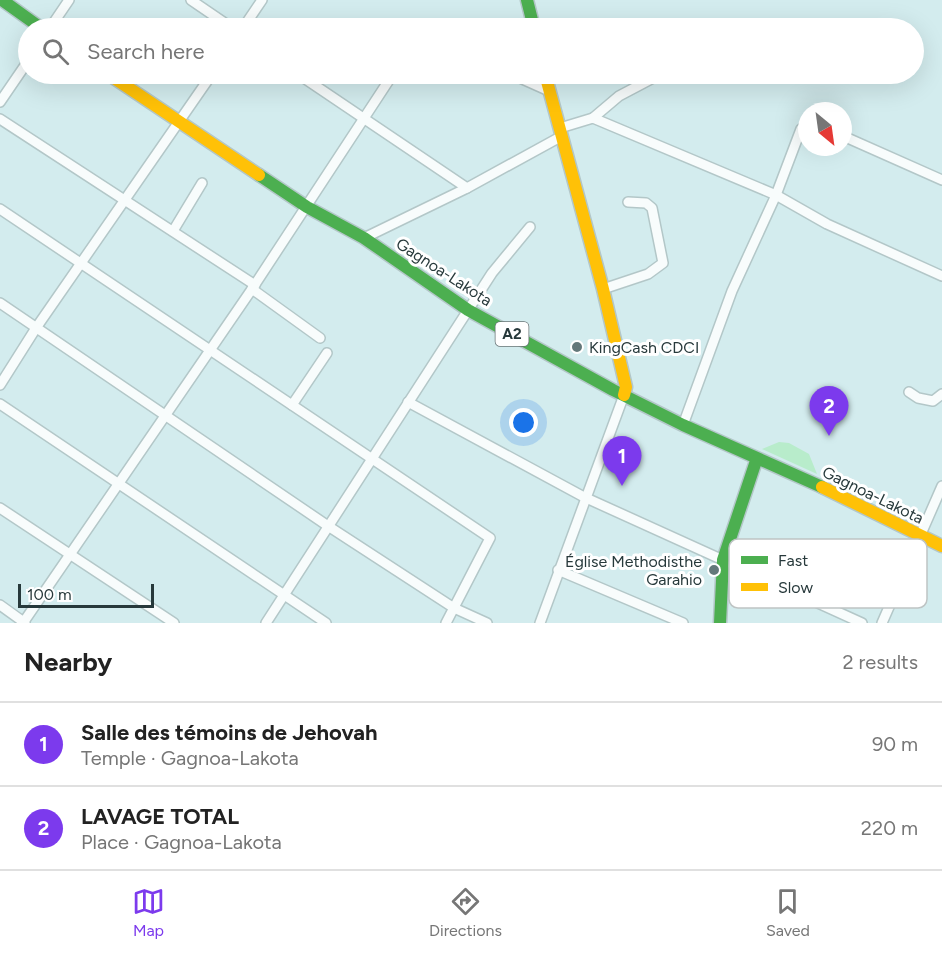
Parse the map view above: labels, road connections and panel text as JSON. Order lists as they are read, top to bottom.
{
  "streets": {
    "main road": ["Gagnoa-Lakota", "A2"]
  },
  "places": ["KingCash CDCI", "Église Methodisthe Garahio"],
  "legend": ["Fast", "Slow"],
  "scale_bar": "100 m",
  "north": "bottom right",
  "page": {
    "search": "Search here",
    "pins": ["2", "1"],
    "scale": "100 m",
    "heading": ["Nearby", "2 results"],
    "list": [
      {
        "mark": "1",
        "name": "Salle des témoins de Jehovah",
        "note": "Temple · Gagnoa-Lakota",
        "value": "90 m"
      },
      {
        "mark": "2",
        "name": "LAVAGE TOTAL",
        "note": "Place · Gagnoa-Lakota",
        "value": "220 m"
      }
    ],
    "nav": ["Map", "Directions", "Saved"]
  }
}
